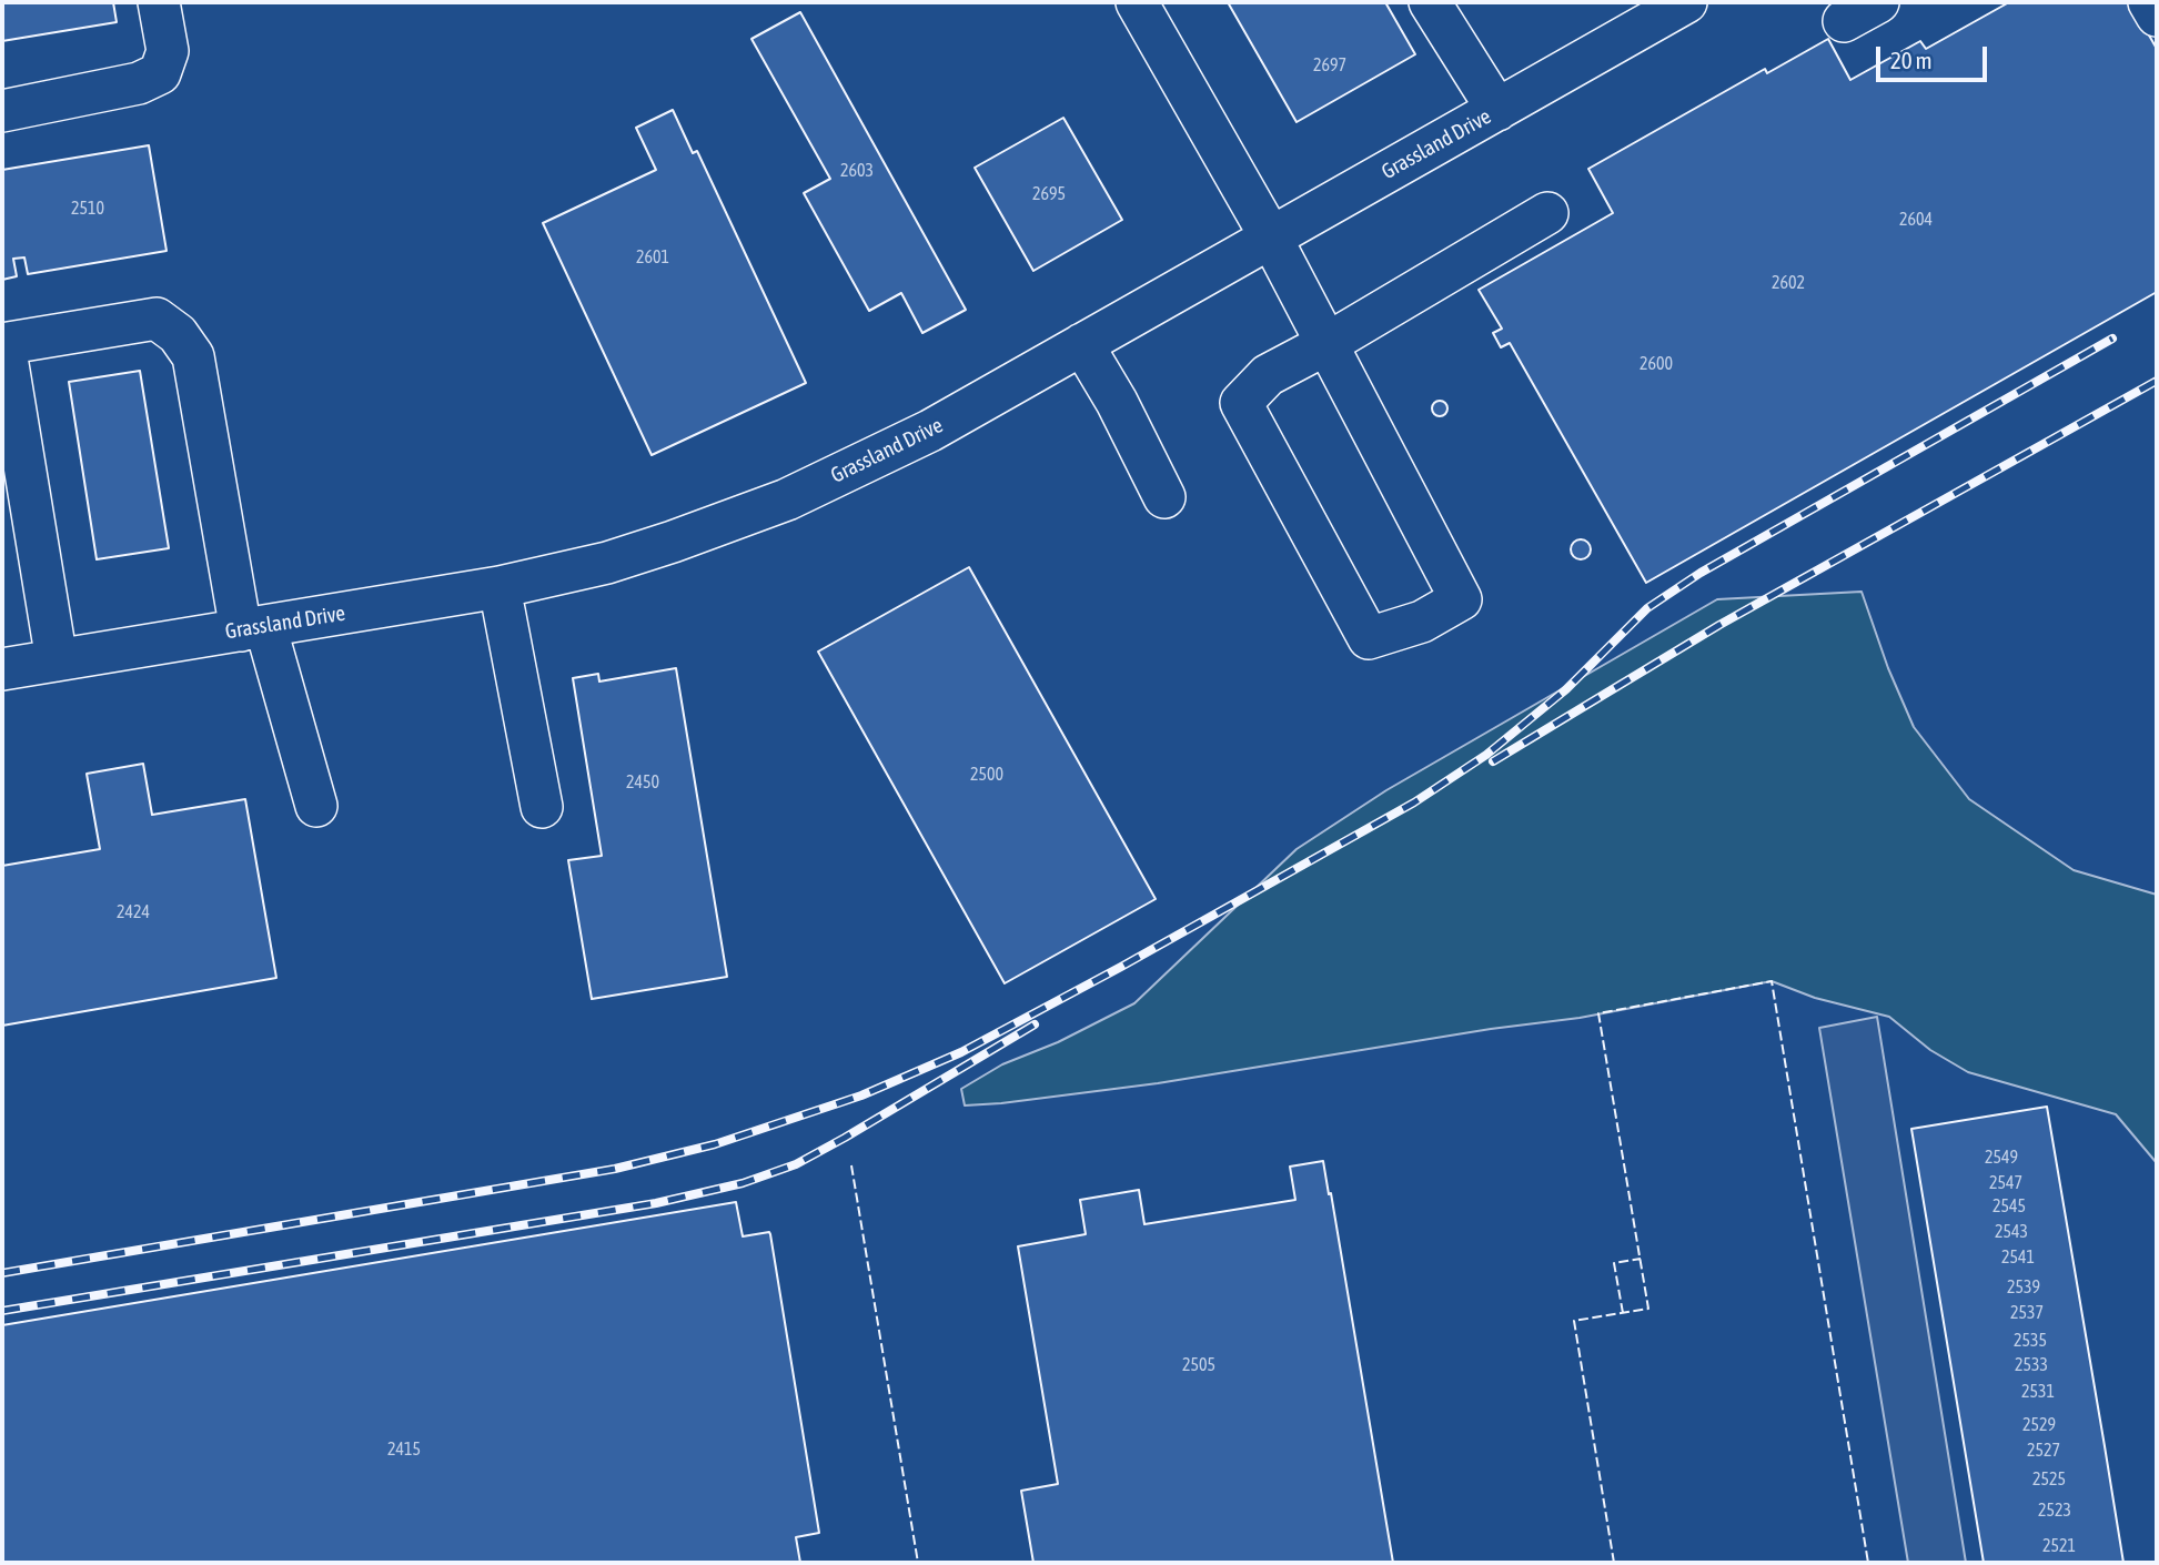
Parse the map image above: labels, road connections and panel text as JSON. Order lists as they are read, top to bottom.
{
  "streets": {
    "street": ["Grassland Drive"]
  },
  "house_numbers": [
    "2697",
    "2603",
    "2695",
    "2510",
    "2604",
    "2601",
    "2602",
    "2600",
    "2500",
    "2450",
    "2424",
    "2549",
    "2547",
    "2545",
    "2543",
    "2541",
    "2539",
    "2537",
    "2535",
    "2505",
    "2533",
    "2531",
    "2529",
    "2415",
    "2527",
    "2525",
    "2523",
    "2521"
  ],
  "scale_bar": "20 m"
}
